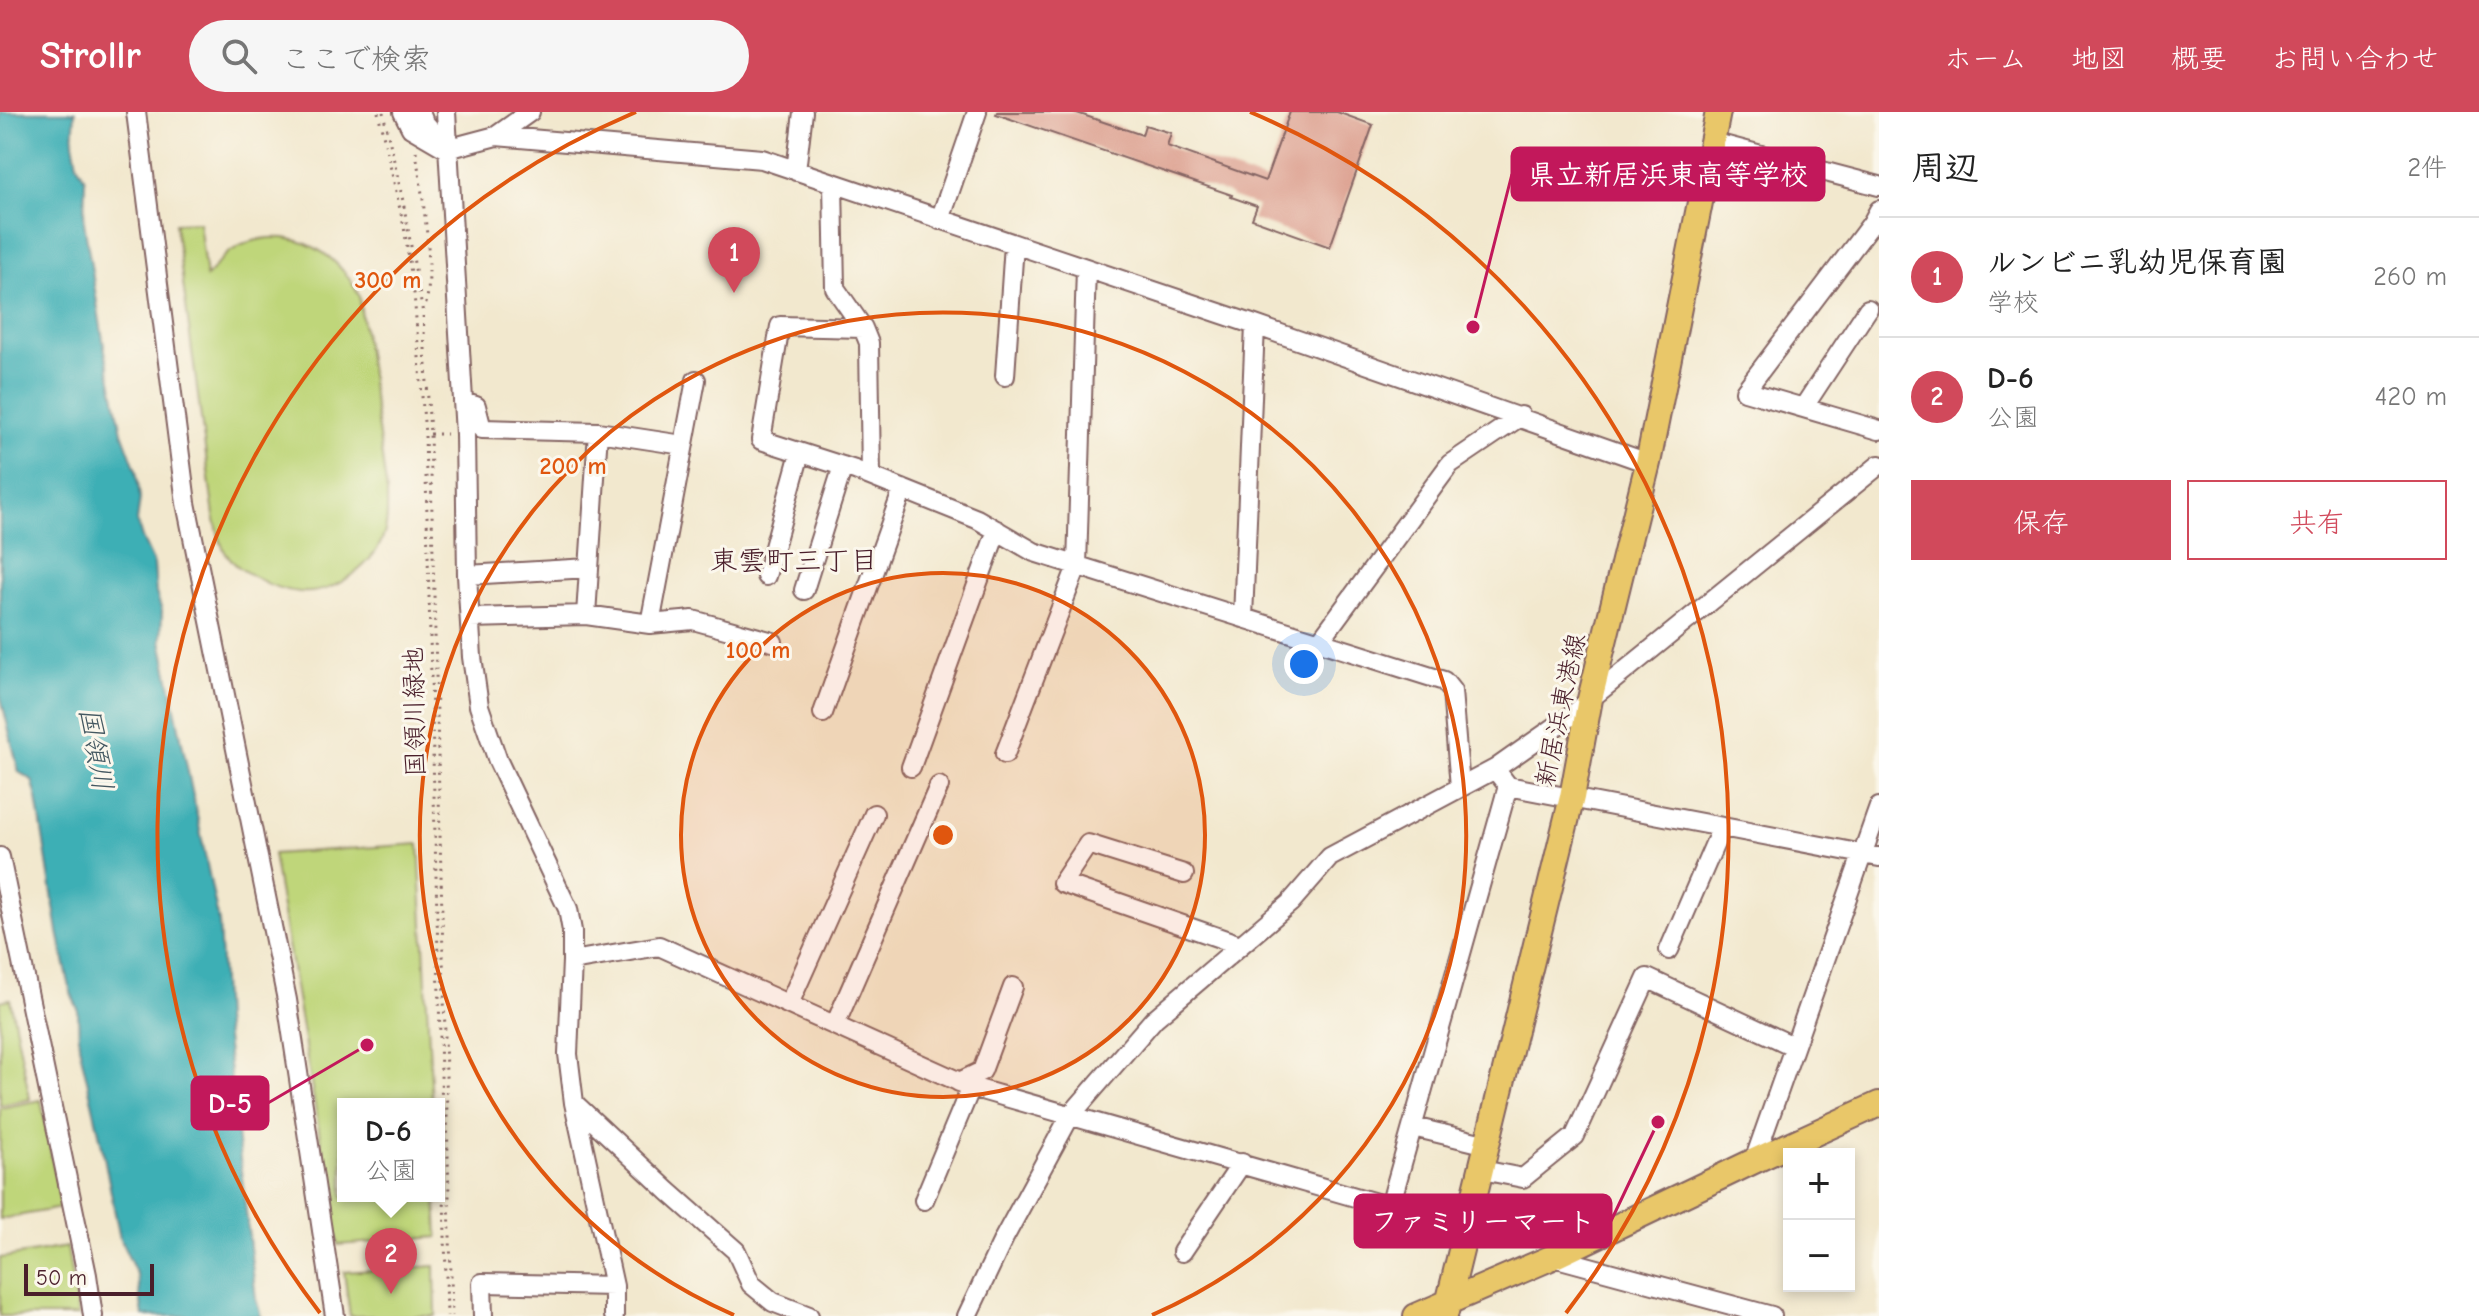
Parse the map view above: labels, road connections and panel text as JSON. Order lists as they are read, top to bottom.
{
  "streets": {
    "main road": ["新居浜東港線"],
    "path": ["国領川緑地"]
  },
  "districts": ["東雲町三丁目"],
  "water": ["国領川"],
  "places": ["県立新居浜東高等学校", "D-5", "ファミリーマート"],
  "scale_bar": "50 m",
  "page": {
    "header": "Strollr",
    "search": "ここで検索",
    "nav": [
      "ホーム",
      "地図",
      "概要",
      "お問い合わせ"
    ],
    "heading": ["周辺", "2件"],
    "list": [
      {
        "mark": "1",
        "name": "ルンビニ乳幼児保育園",
        "note": "学校",
        "value": "260 m"
      },
      {
        "mark": "2",
        "name": "D-6",
        "note": "公園",
        "value": "420 m"
      }
    ],
    "pins": ["1", "2"],
    "buttons": ["保存", "共有"],
    "popup": ["D-6", "公園"],
    "map_buttons": ["+", "−"],
    "scale": "50 m"
  },
  "rings": ["300 m", "200 m", "100 m"]
}
